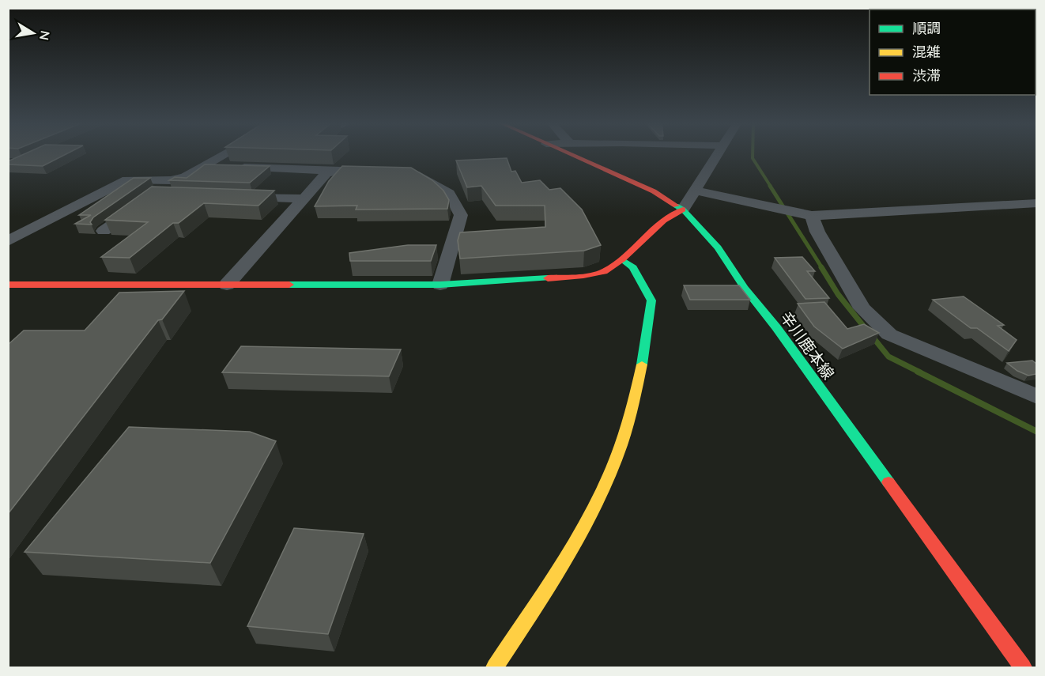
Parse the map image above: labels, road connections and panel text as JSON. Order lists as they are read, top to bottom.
{
  "streets": {
    "street": ["辛川鹿本線"]
  },
  "legend": ["順調", "混雑", "渋滞"],
  "north": "right"
}
